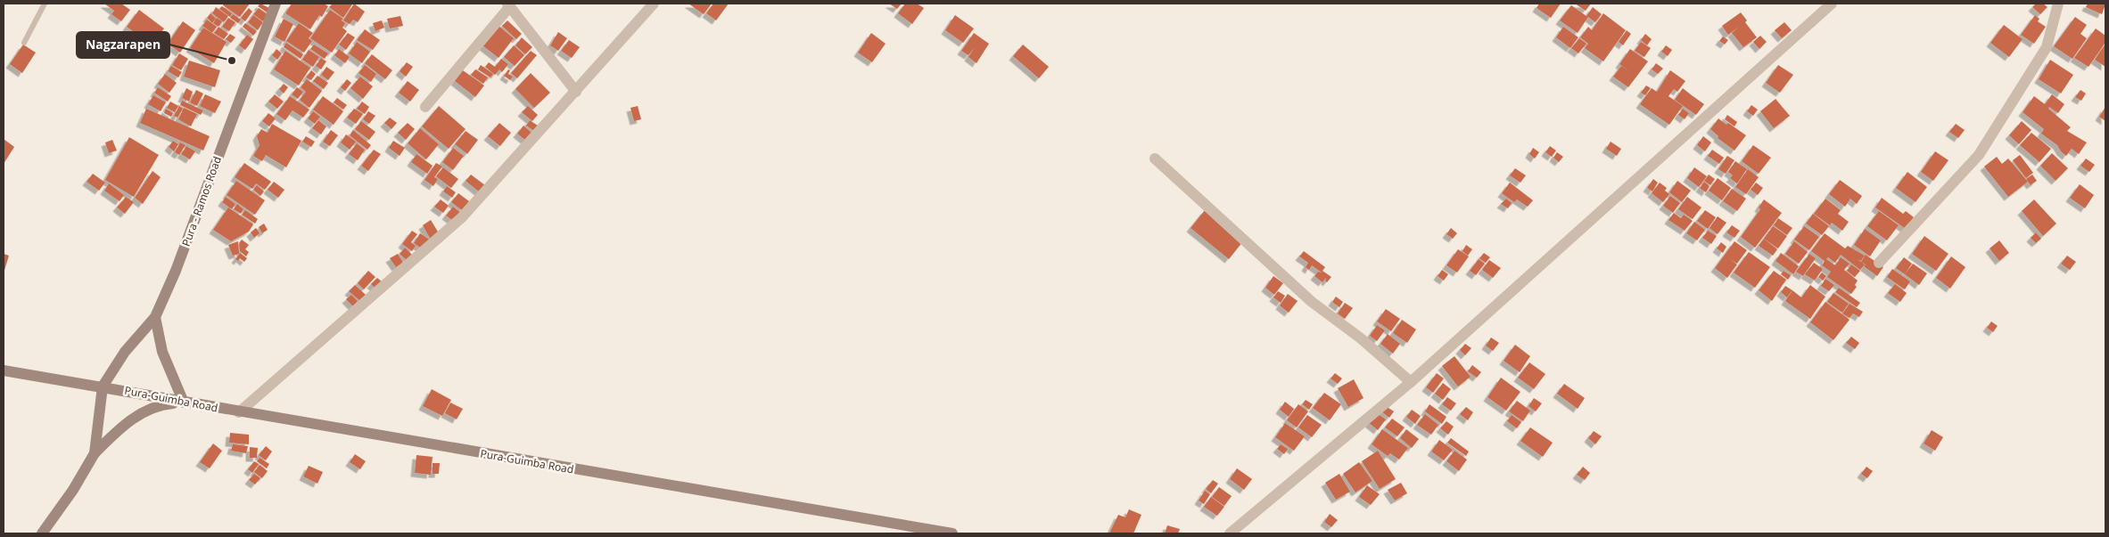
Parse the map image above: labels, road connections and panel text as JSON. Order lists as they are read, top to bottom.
{
  "streets": {
    "main road": ["Pura - Ramos Road", "Pura-Guimba Road"]
  },
  "crossings": [
    ["Pura - Ramos Road", "Pura-Guimba Road"]
  ],
  "places": ["Nagzarapen"]
}
